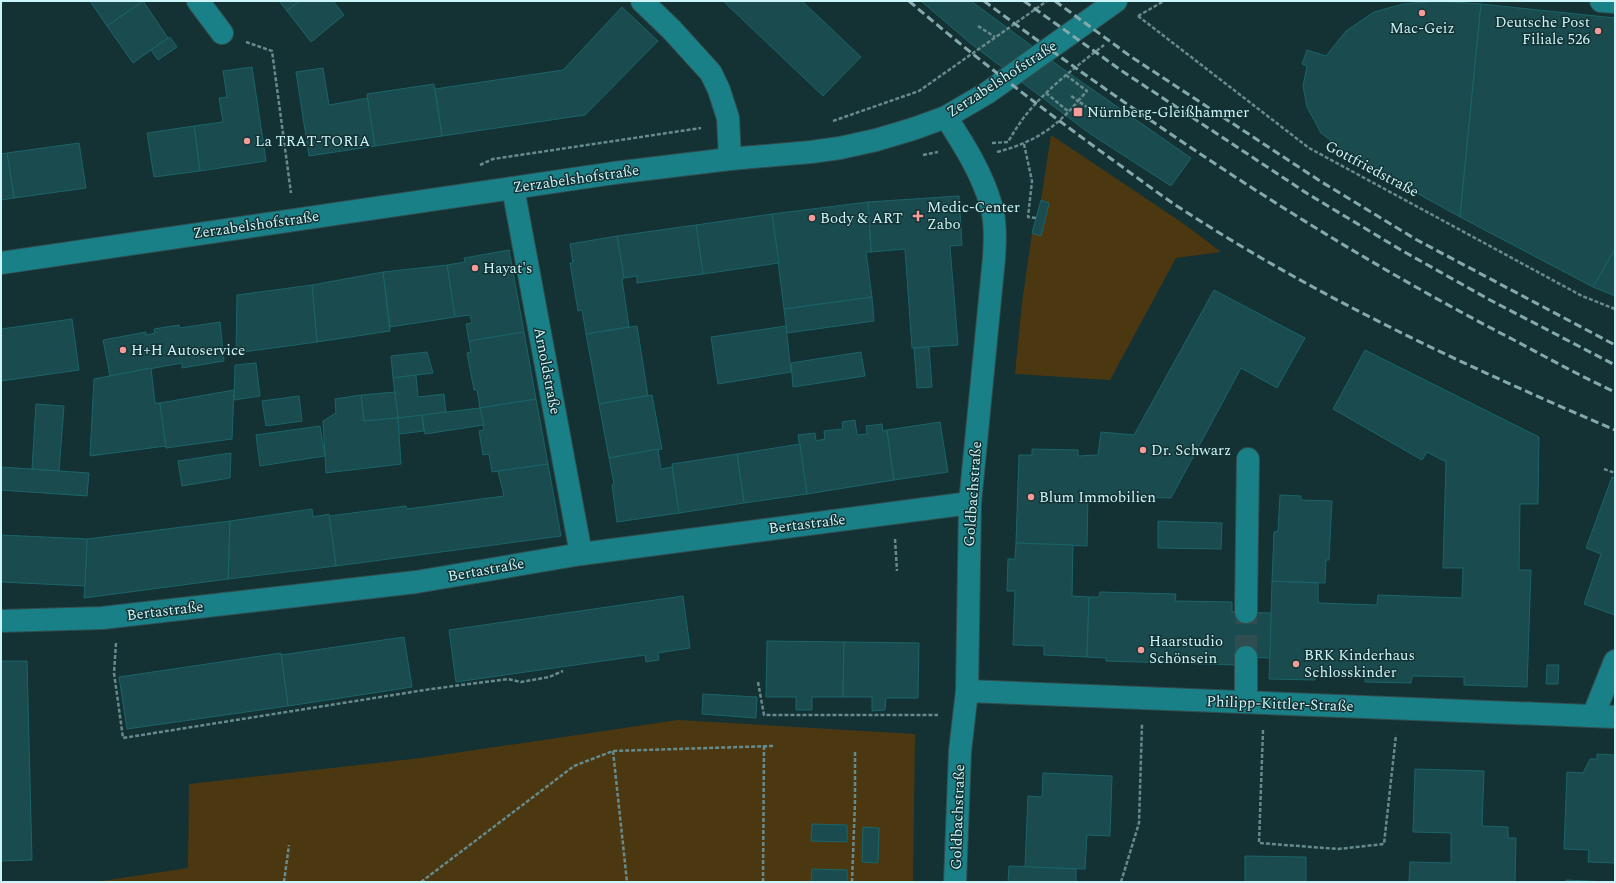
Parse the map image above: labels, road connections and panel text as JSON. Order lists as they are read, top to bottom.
{
  "streets": {
    "street": [
      "Zerzabelshofstraße",
      "Arnoldstraße",
      "Goldbachstraße",
      "Bertastraße",
      "Philipp-Kittler-Straße"
    ],
    "path": ["Gottfriedstraße"]
  },
  "crossings": [
    ["Zerzabelshofstraße", "Arnoldstraße"],
    ["Zerzabelshofstraße", "Goldbachstraße"],
    ["Arnoldstraße", "Bertastraße"],
    ["Goldbachstraße", "Bertastraße"],
    ["Goldbachstraße", "Philipp-Kittler-Straße"]
  ],
  "places": {
    "other": [
      "Mac-Geiz",
      "Deutsche Post Filiale 526",
      "La TRAT-TORIA",
      "Body & ART",
      "Hayat's",
      "H+H Autoservice",
      "Dr. Schwarz",
      "Blum Immobilien",
      "Haarstudio Schönsein",
      "BRK Kinderhaus Schlosskinder"
    ],
    "transit": ["Nürnberg-Gleißhammer"],
    "health": ["Medic-Center Zabo"]
  }
}
